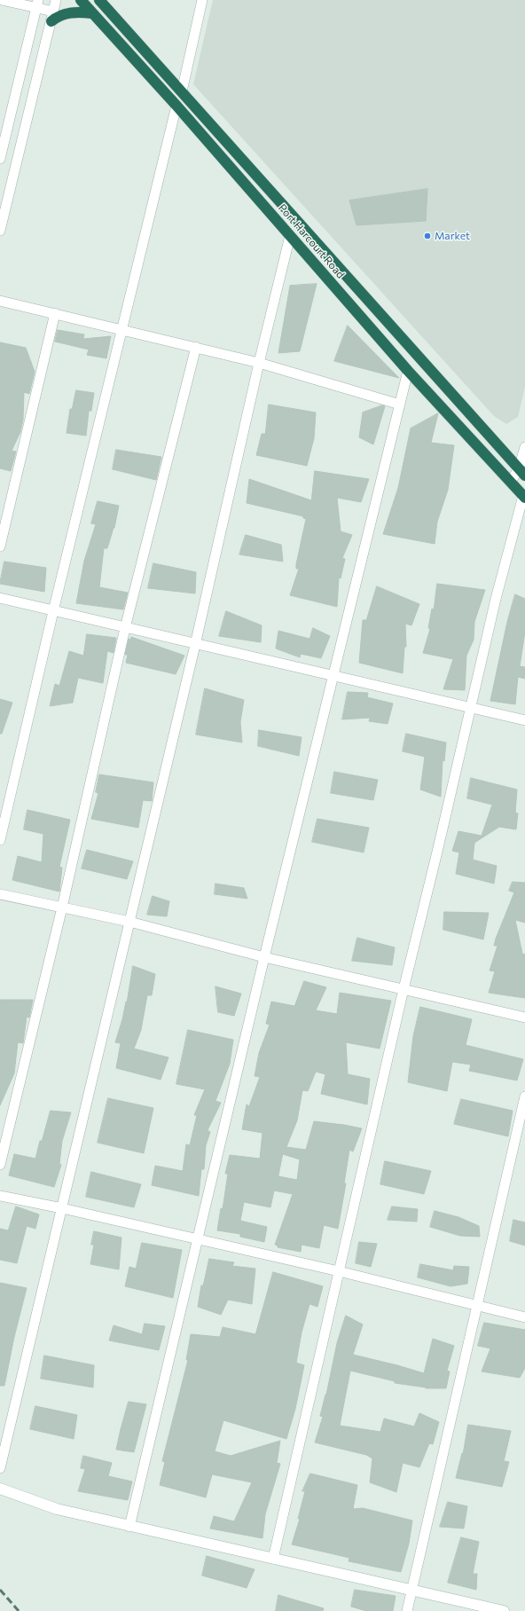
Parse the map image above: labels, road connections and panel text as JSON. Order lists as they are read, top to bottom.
{
  "streets": {
    "highway": ["Port Harcourt Road"]
  },
  "places": ["Market"]
}
